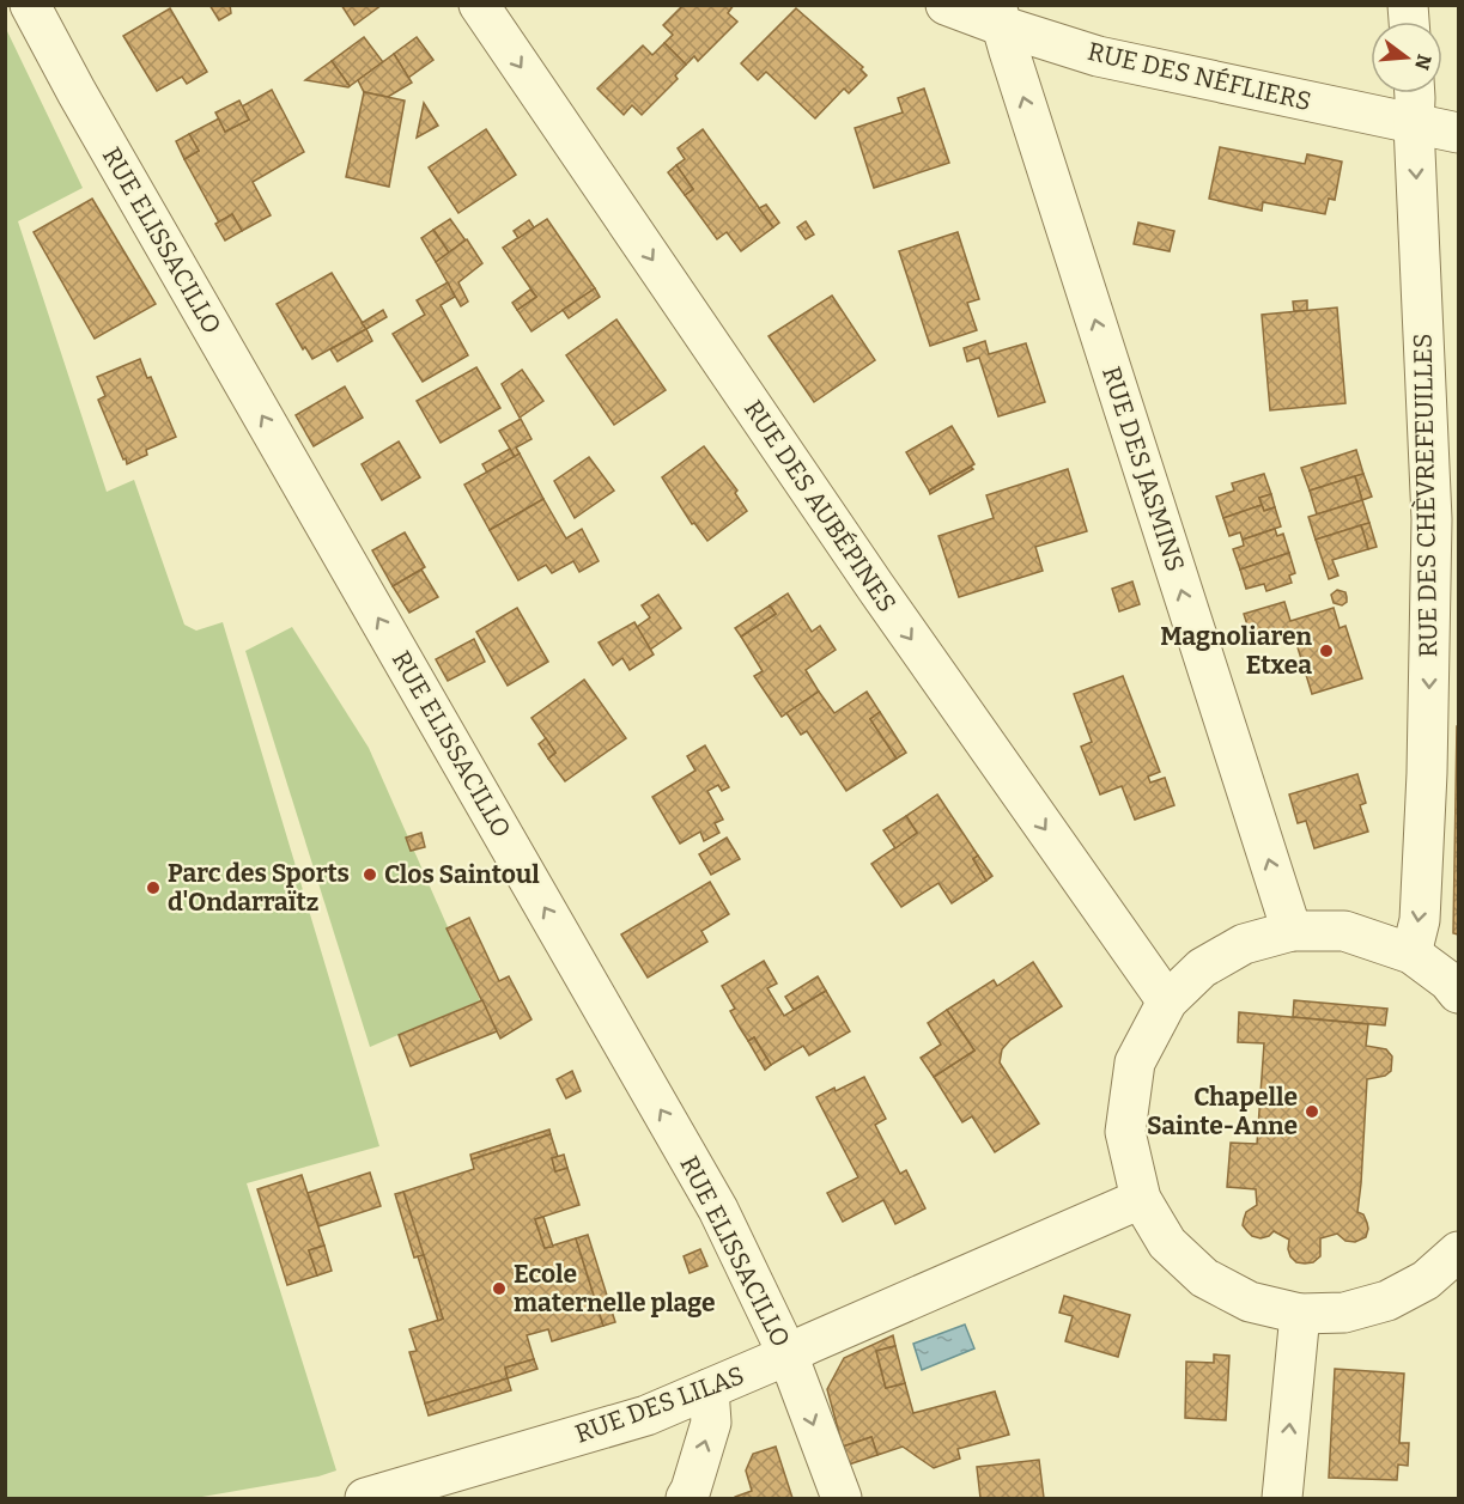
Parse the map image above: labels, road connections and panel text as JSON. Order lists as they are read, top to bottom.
{
  "streets": {
    "street": [
      "RUE DES NÉFLIERS",
      "RUE ELISSACILLO",
      "RUE DES JASMINS",
      "RUE DES CHÈVREFEUILLES",
      "RUE DES AUBÉPINES",
      "RUE DES LILAS"
    ]
  },
  "crossings": [
    ["RUE DES NÉFLIERS", "RUE DES JASMINS"],
    ["RUE DES NÉFLIERS", "RUE DES CHÈVREFEUILLES"],
    ["RUE ELISSACILLO", "RUE DES LILAS"]
  ],
  "one_way": [
    "RUE ELISSACILLO",
    "RUE DES JASMINS",
    "RUE DES CHÈVREFEUILLES",
    "RUE DES AUBÉPINES"
  ],
  "places": [
    "Magnoliaren Etxea",
    "Clos Saintoul",
    "Parc des Sports d'Ondarraïtz",
    "Chapelle Sainte-Anne",
    "Ecole maternelle plage"
  ],
  "north": "right"
}
